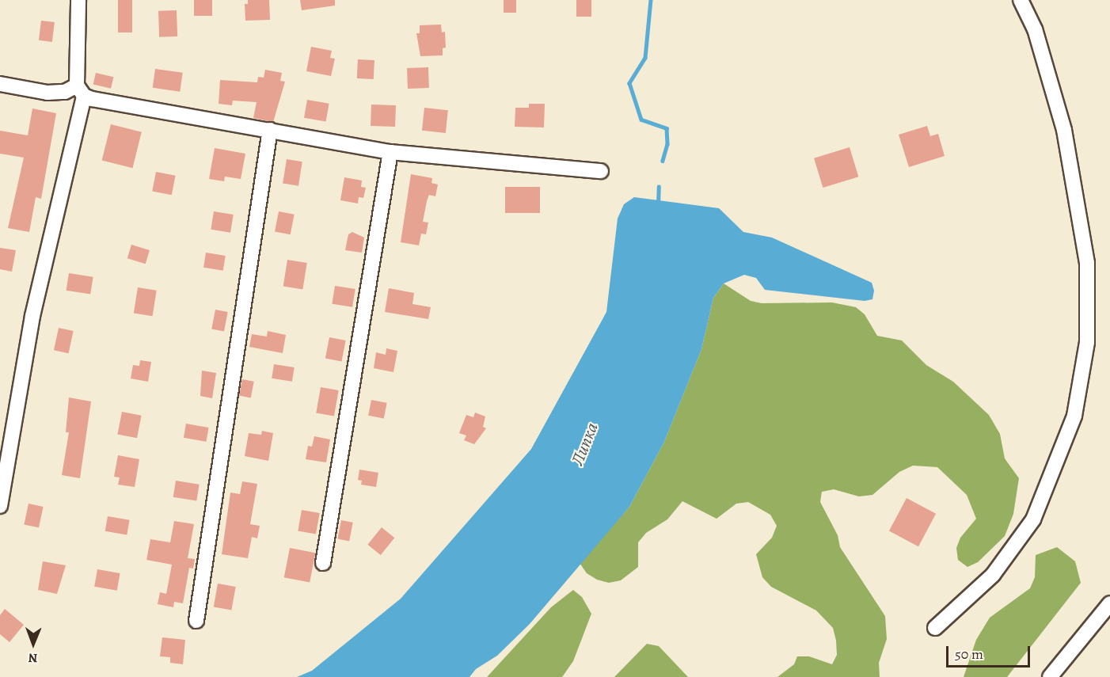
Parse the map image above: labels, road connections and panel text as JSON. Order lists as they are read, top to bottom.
{
  "water": ["Липка"],
  "scale_bar": "50 m",
  "north": "bottom"
}
